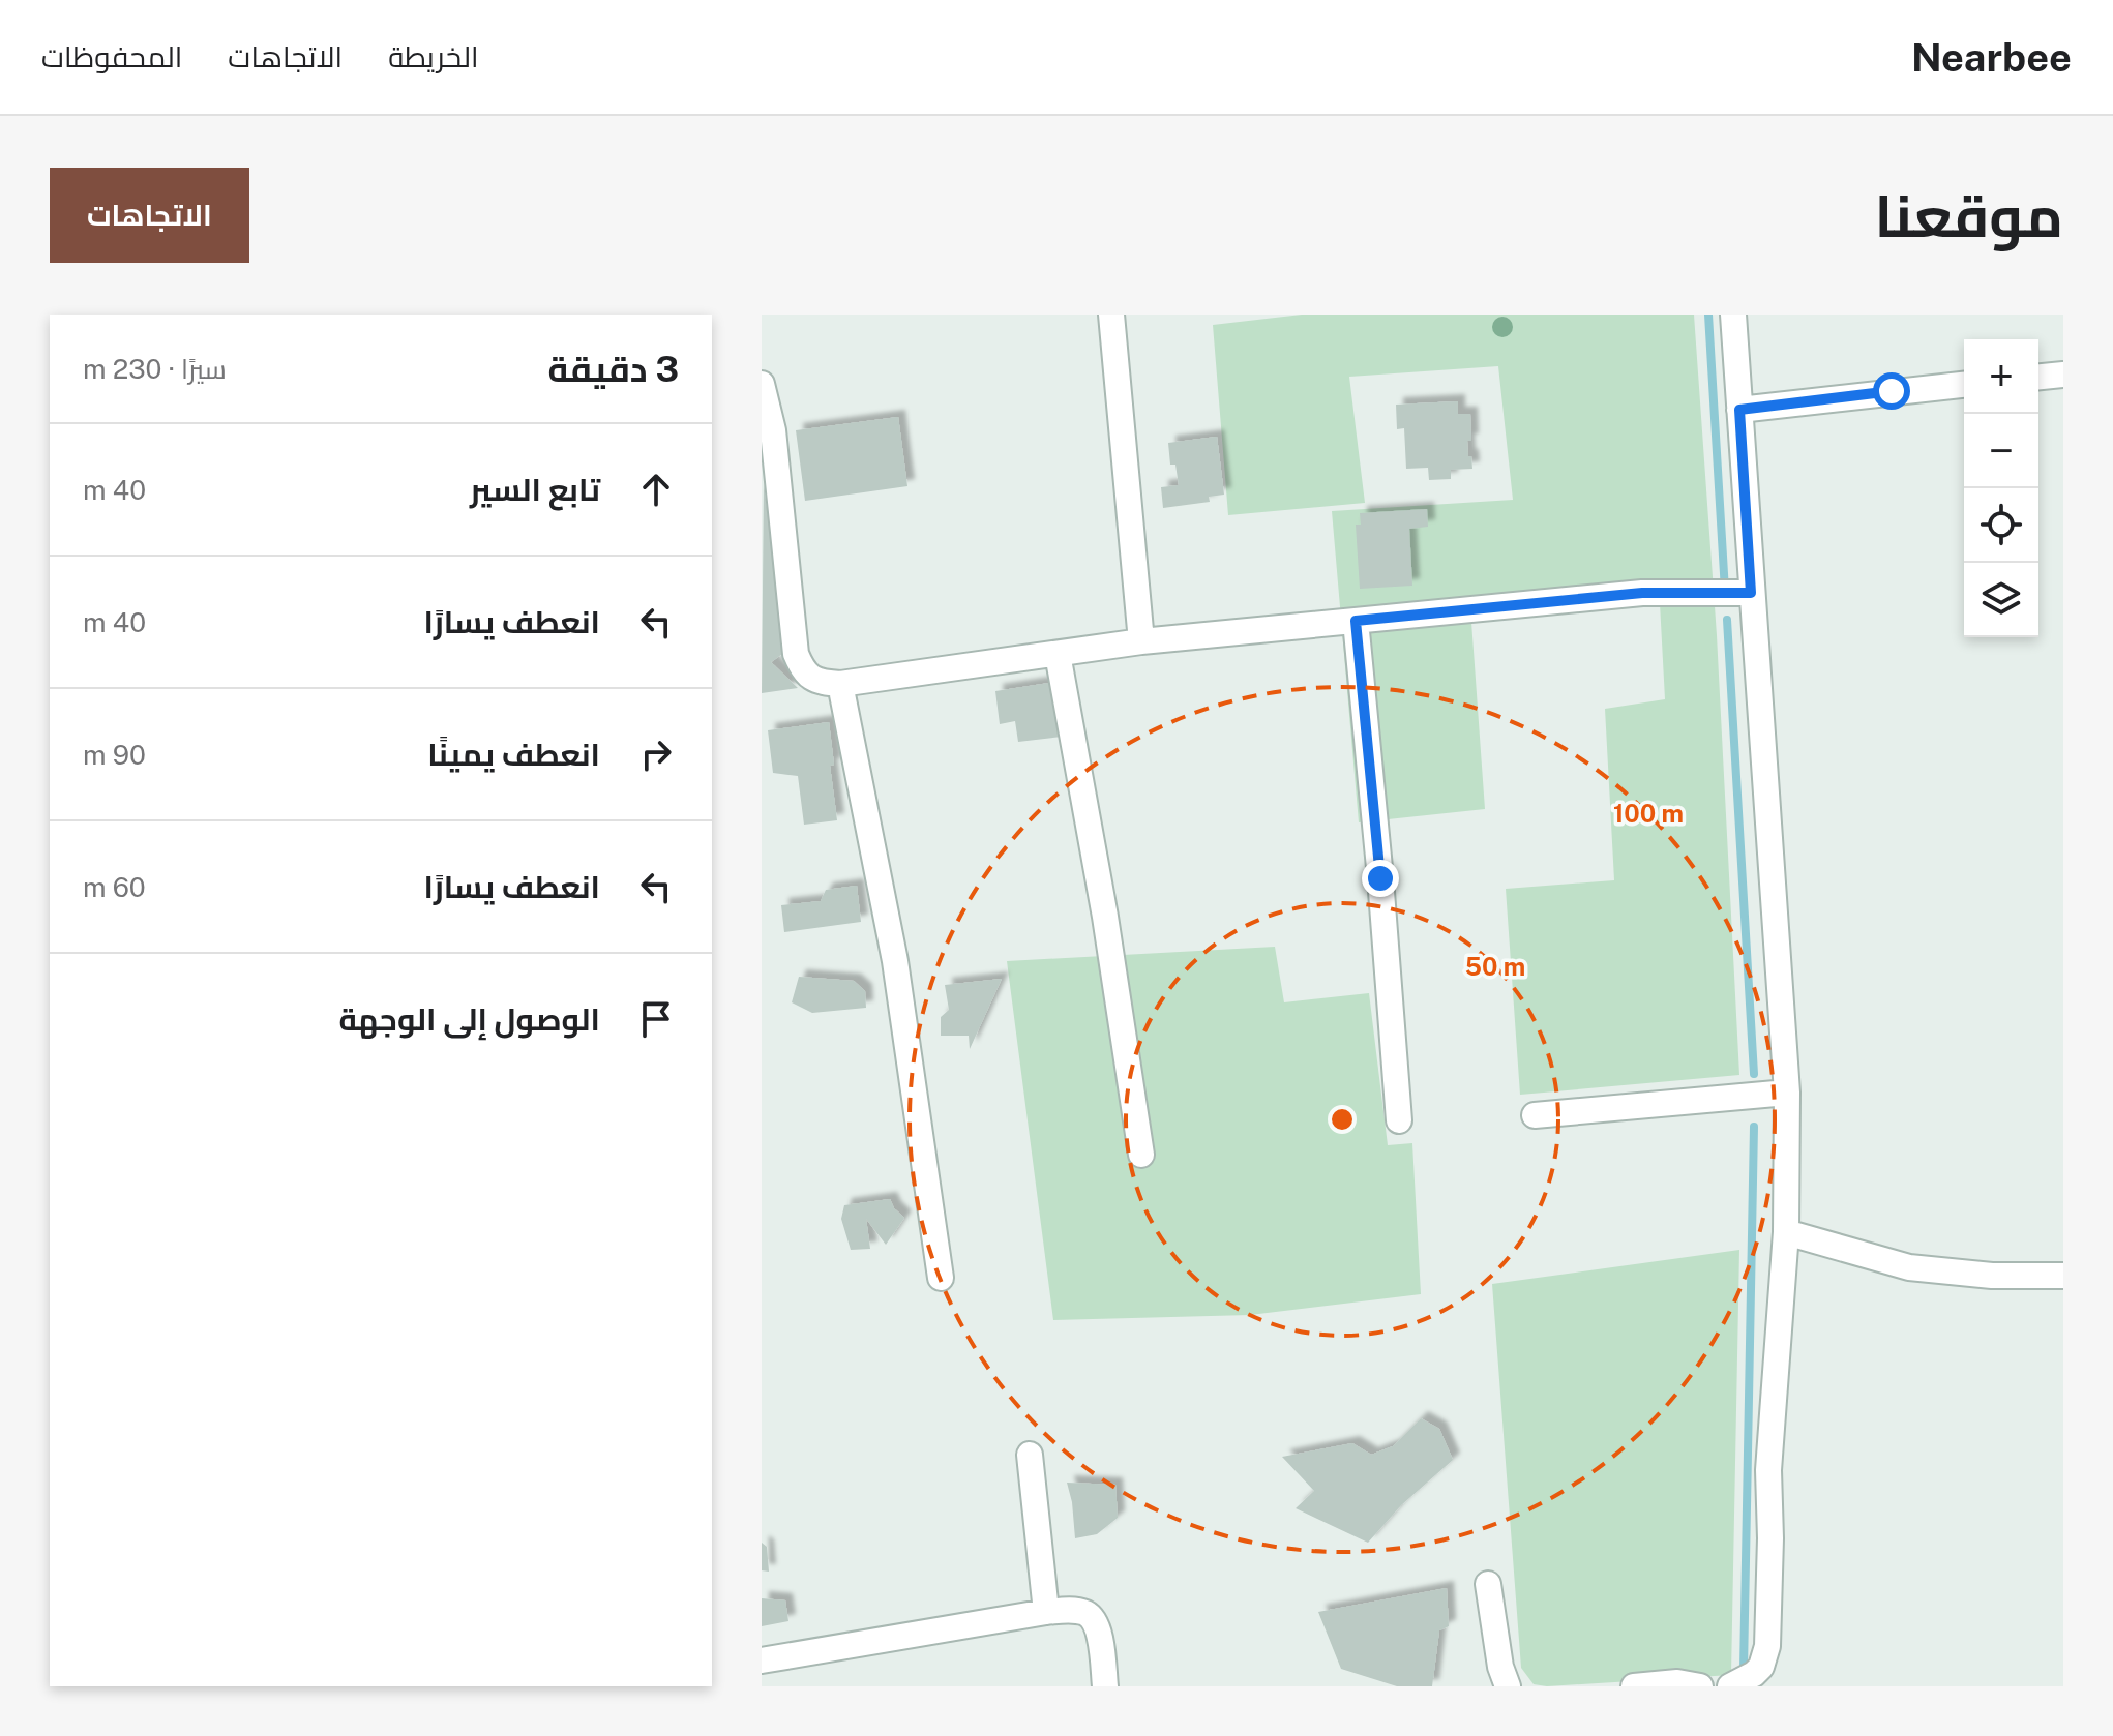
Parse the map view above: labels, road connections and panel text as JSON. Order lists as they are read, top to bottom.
{
  "page": {
    "header": "Nearbee",
    "nav": ["الخريطة", "الاتجاهات", "المحفوظات"],
    "title": "موقعنا",
    "buttons": "الاتجاهات",
    "heading": ["3 دقيقة", "سيرًا · 230 m"],
    "map_buttons": ["+", "−"],
    "list": [
      ["تابع السير", "40 m"],
      ["انعطف يسارًا", "40 m"],
      ["انعطف يمينًا", "90 m"],
      ["انعطف يسارًا", "60 m"],
      "الوصول إلى الوجهة"
    ]
  },
  "rings": ["100 m", "50 m"]
}
